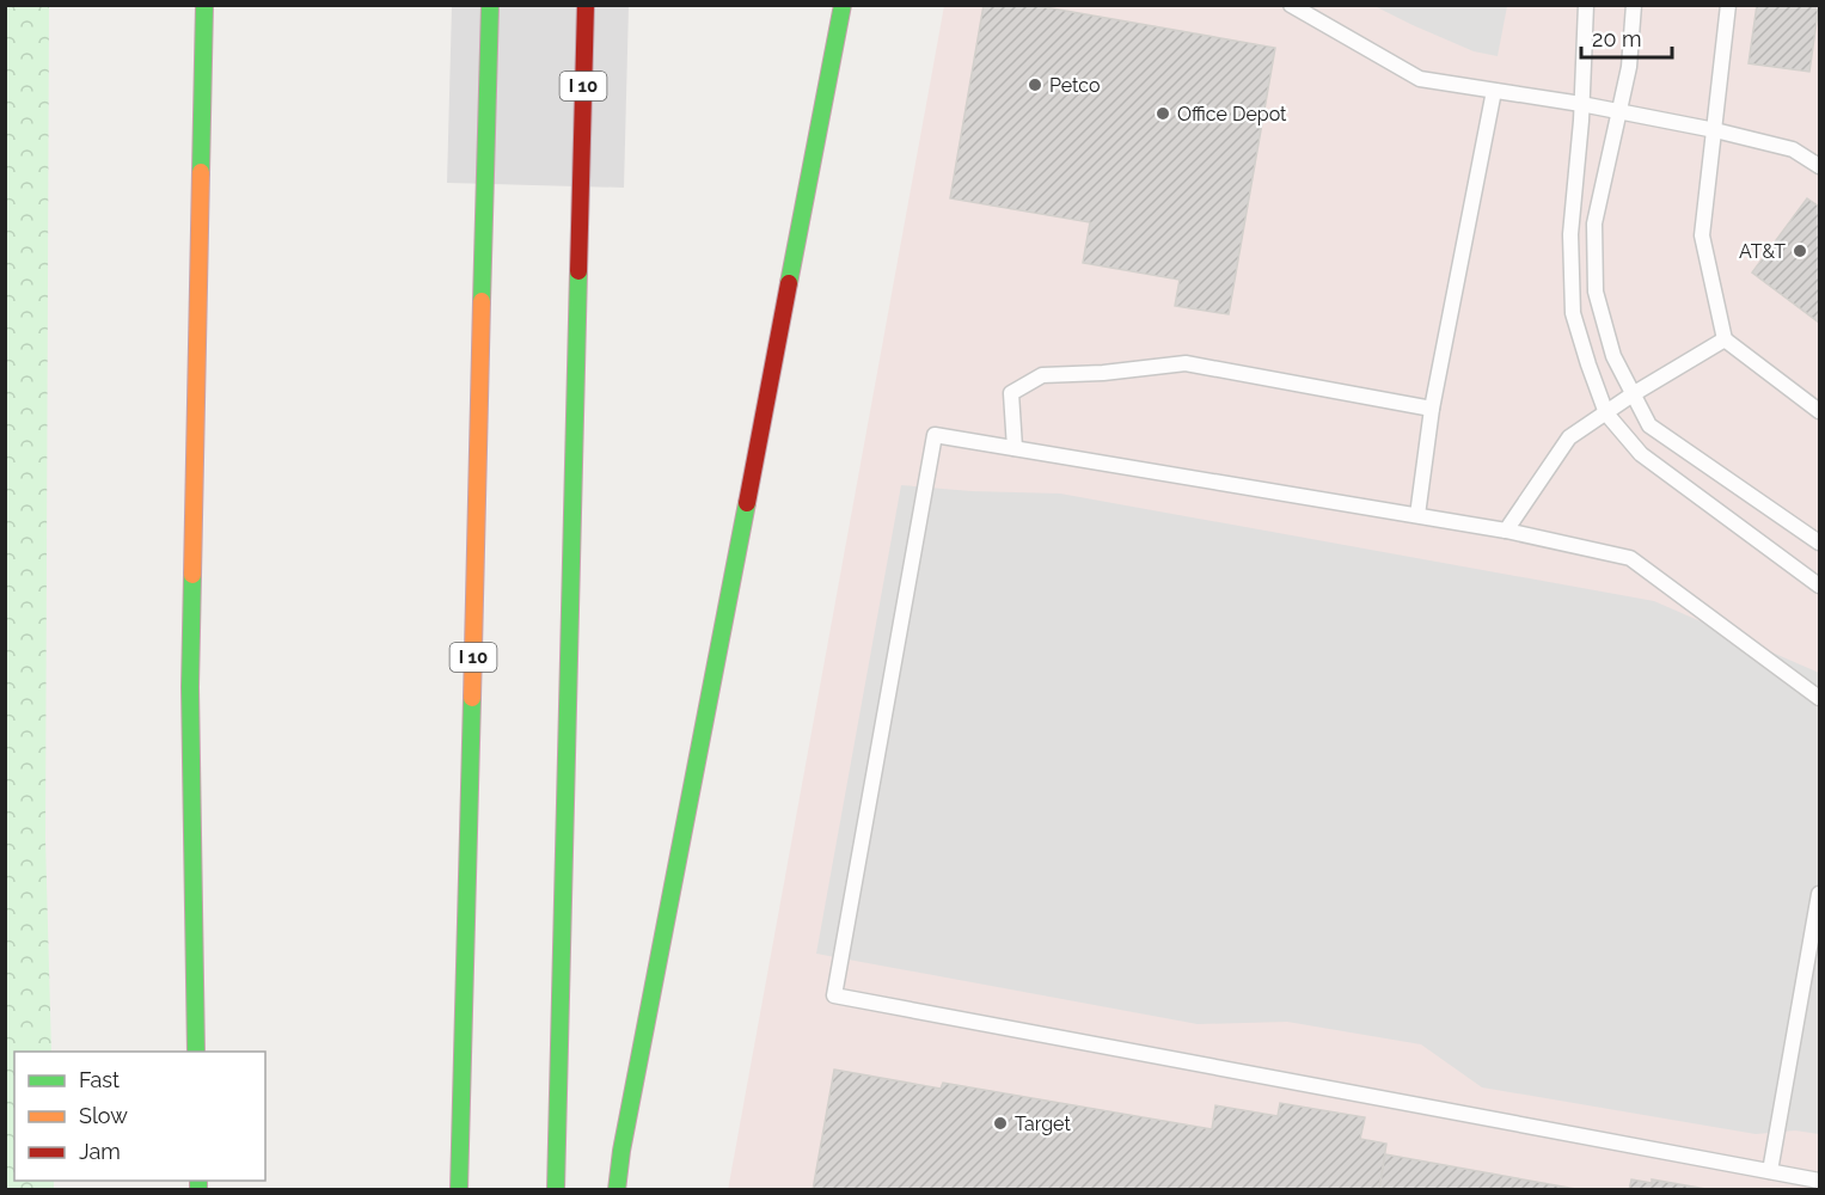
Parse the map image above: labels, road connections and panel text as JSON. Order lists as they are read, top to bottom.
{
  "streets": {
    "highway": ["I 10"]
  },
  "places": [
    "Petco",
    "Office Depot",
    "AT&T",
    "Target"
  ],
  "legend": ["Fast", "Slow", "Jam"],
  "scale_bar": "20 m"
}
